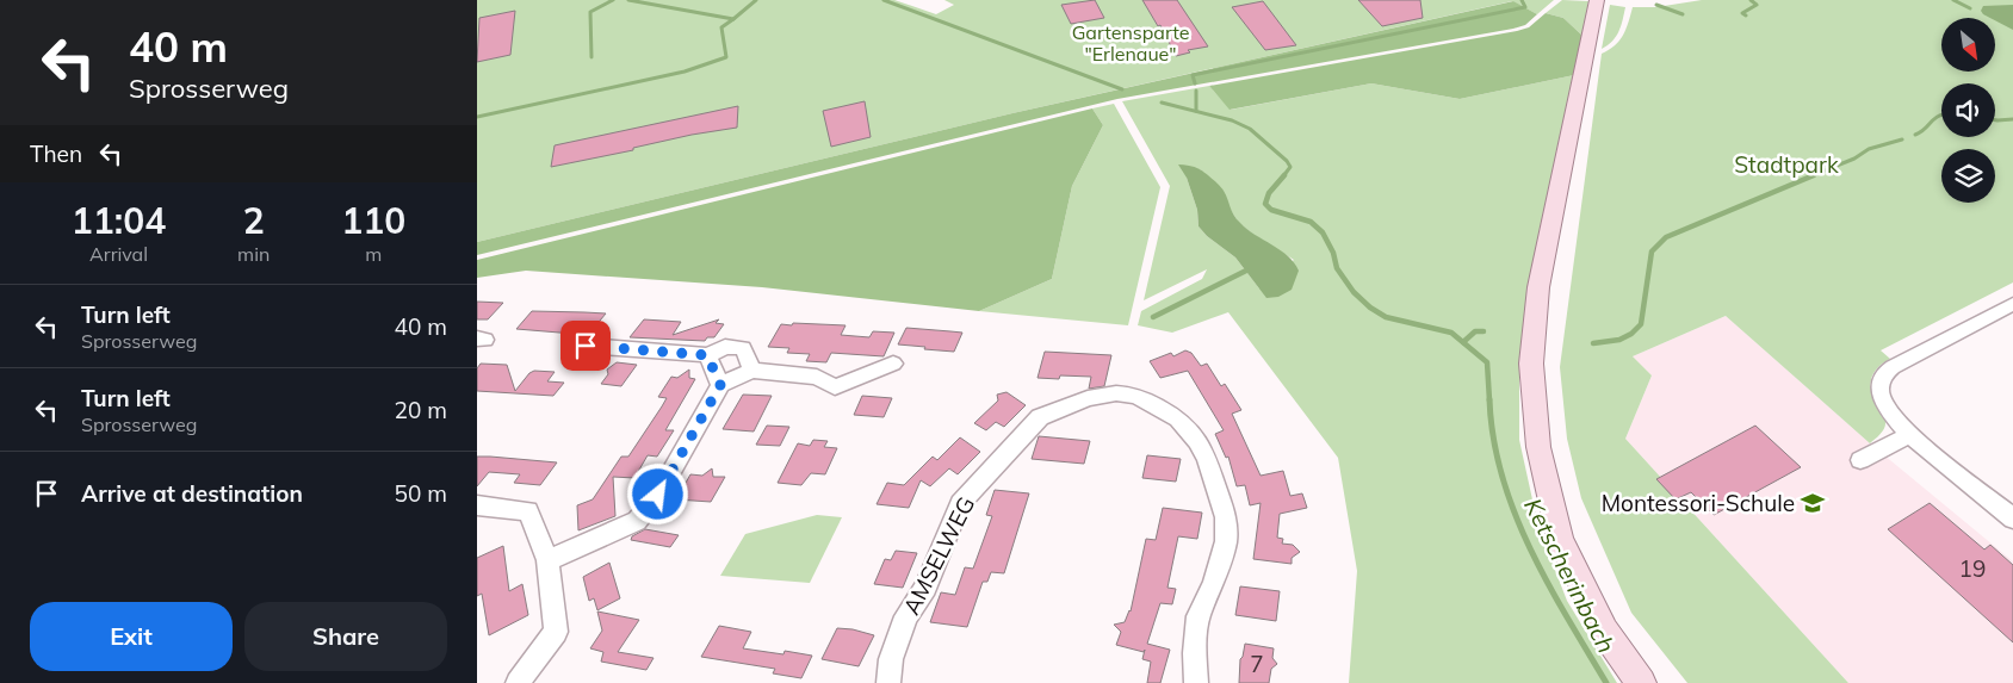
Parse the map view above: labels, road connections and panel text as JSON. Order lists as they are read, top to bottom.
{
  "streets": {
    "street": ["AMSELWEG"]
  },
  "water": ["Ketscherinbach"],
  "parks": ["Gartensparte \"Erlenaue\"", "Stadtpark"],
  "places": {
    "school or university": ["Montessori-Schule"]
  },
  "house_numbers": ["19", "7"],
  "north": "bottom right",
  "page": {
    "turn": ["40 m", "Sprosserweg"],
    "then": "Then",
    "eta": [
      "11:04",
      "Arrival",
      "2",
      "min",
      "110",
      "m"
    ],
    "list": [
      {
        "name": "Turn left",
        "note": "Sprosserweg",
        "value": "40 m"
      },
      {
        "name": "Turn left",
        "note": "Sprosserweg",
        "value": "20 m"
      },
      {
        "name": "Arrive at destination",
        "value": "50 m"
      }
    ],
    "buttons": ["Exit", "Share"]
  }
}
